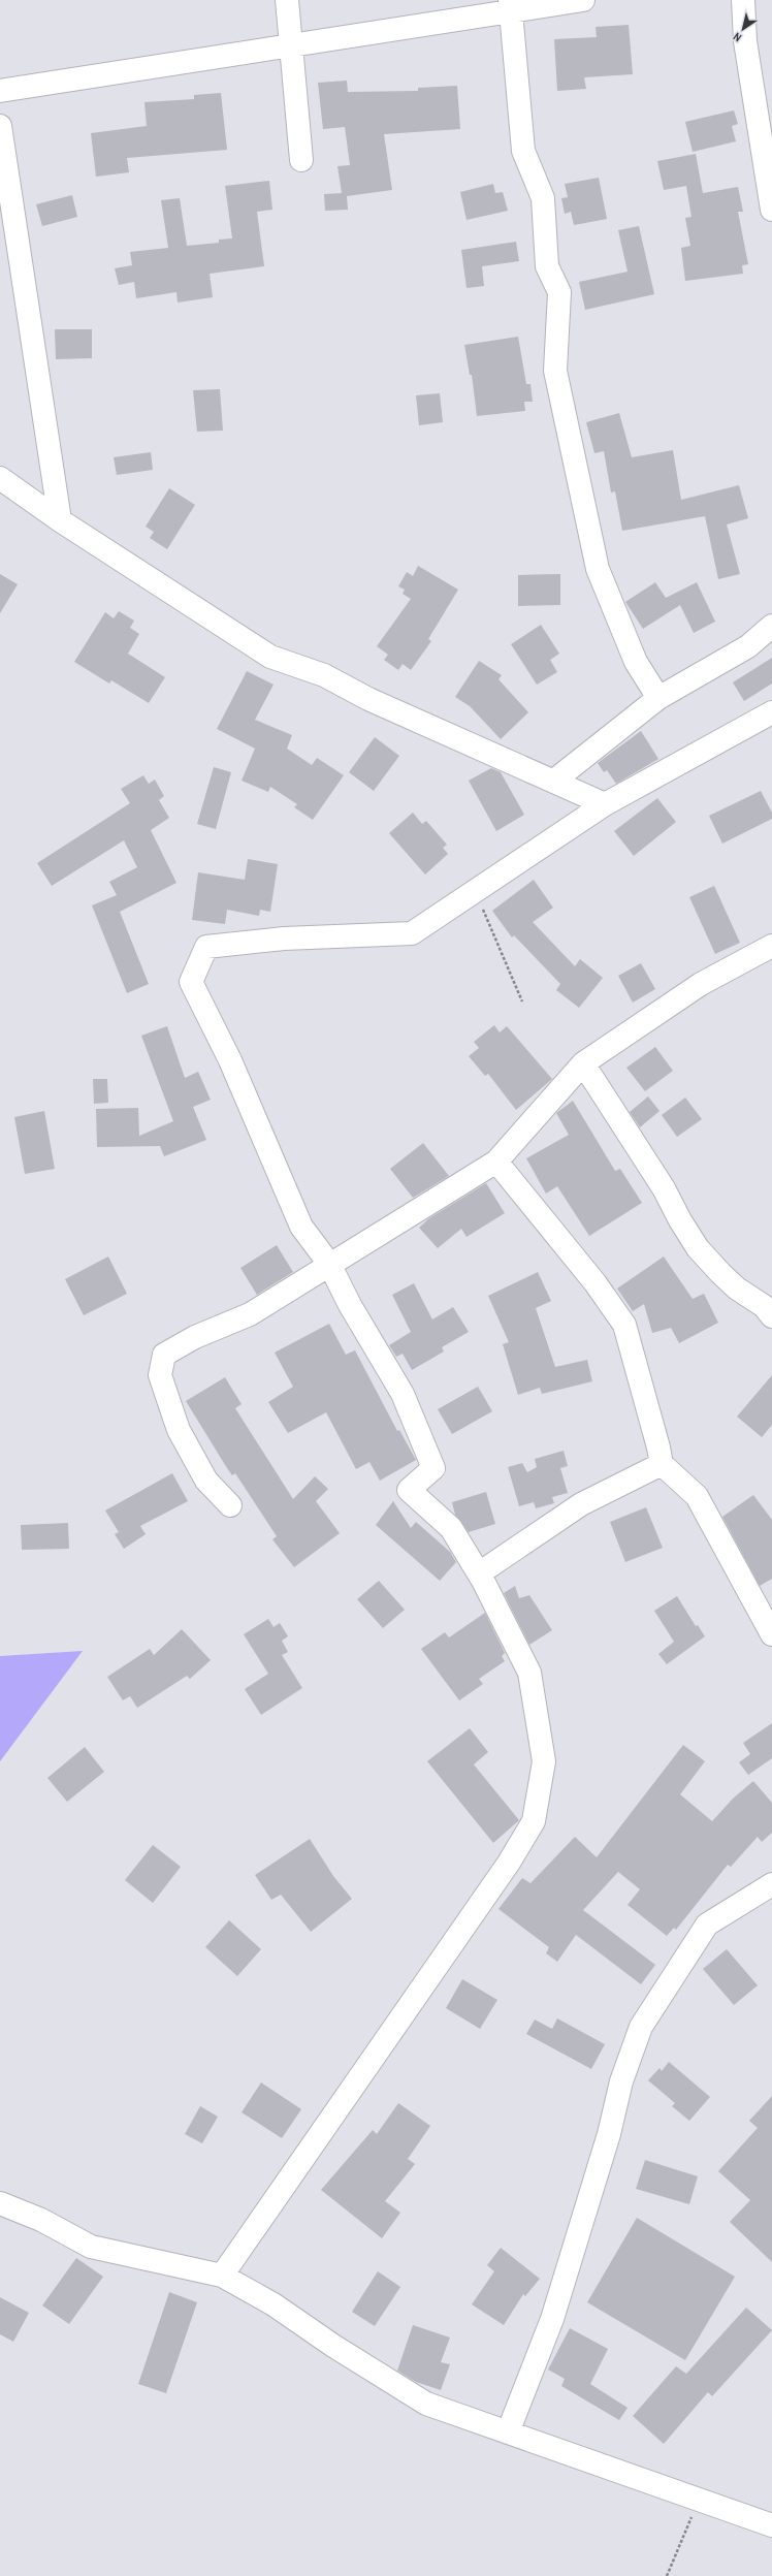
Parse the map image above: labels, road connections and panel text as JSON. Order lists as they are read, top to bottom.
{
  "north": "bottom left"
}
